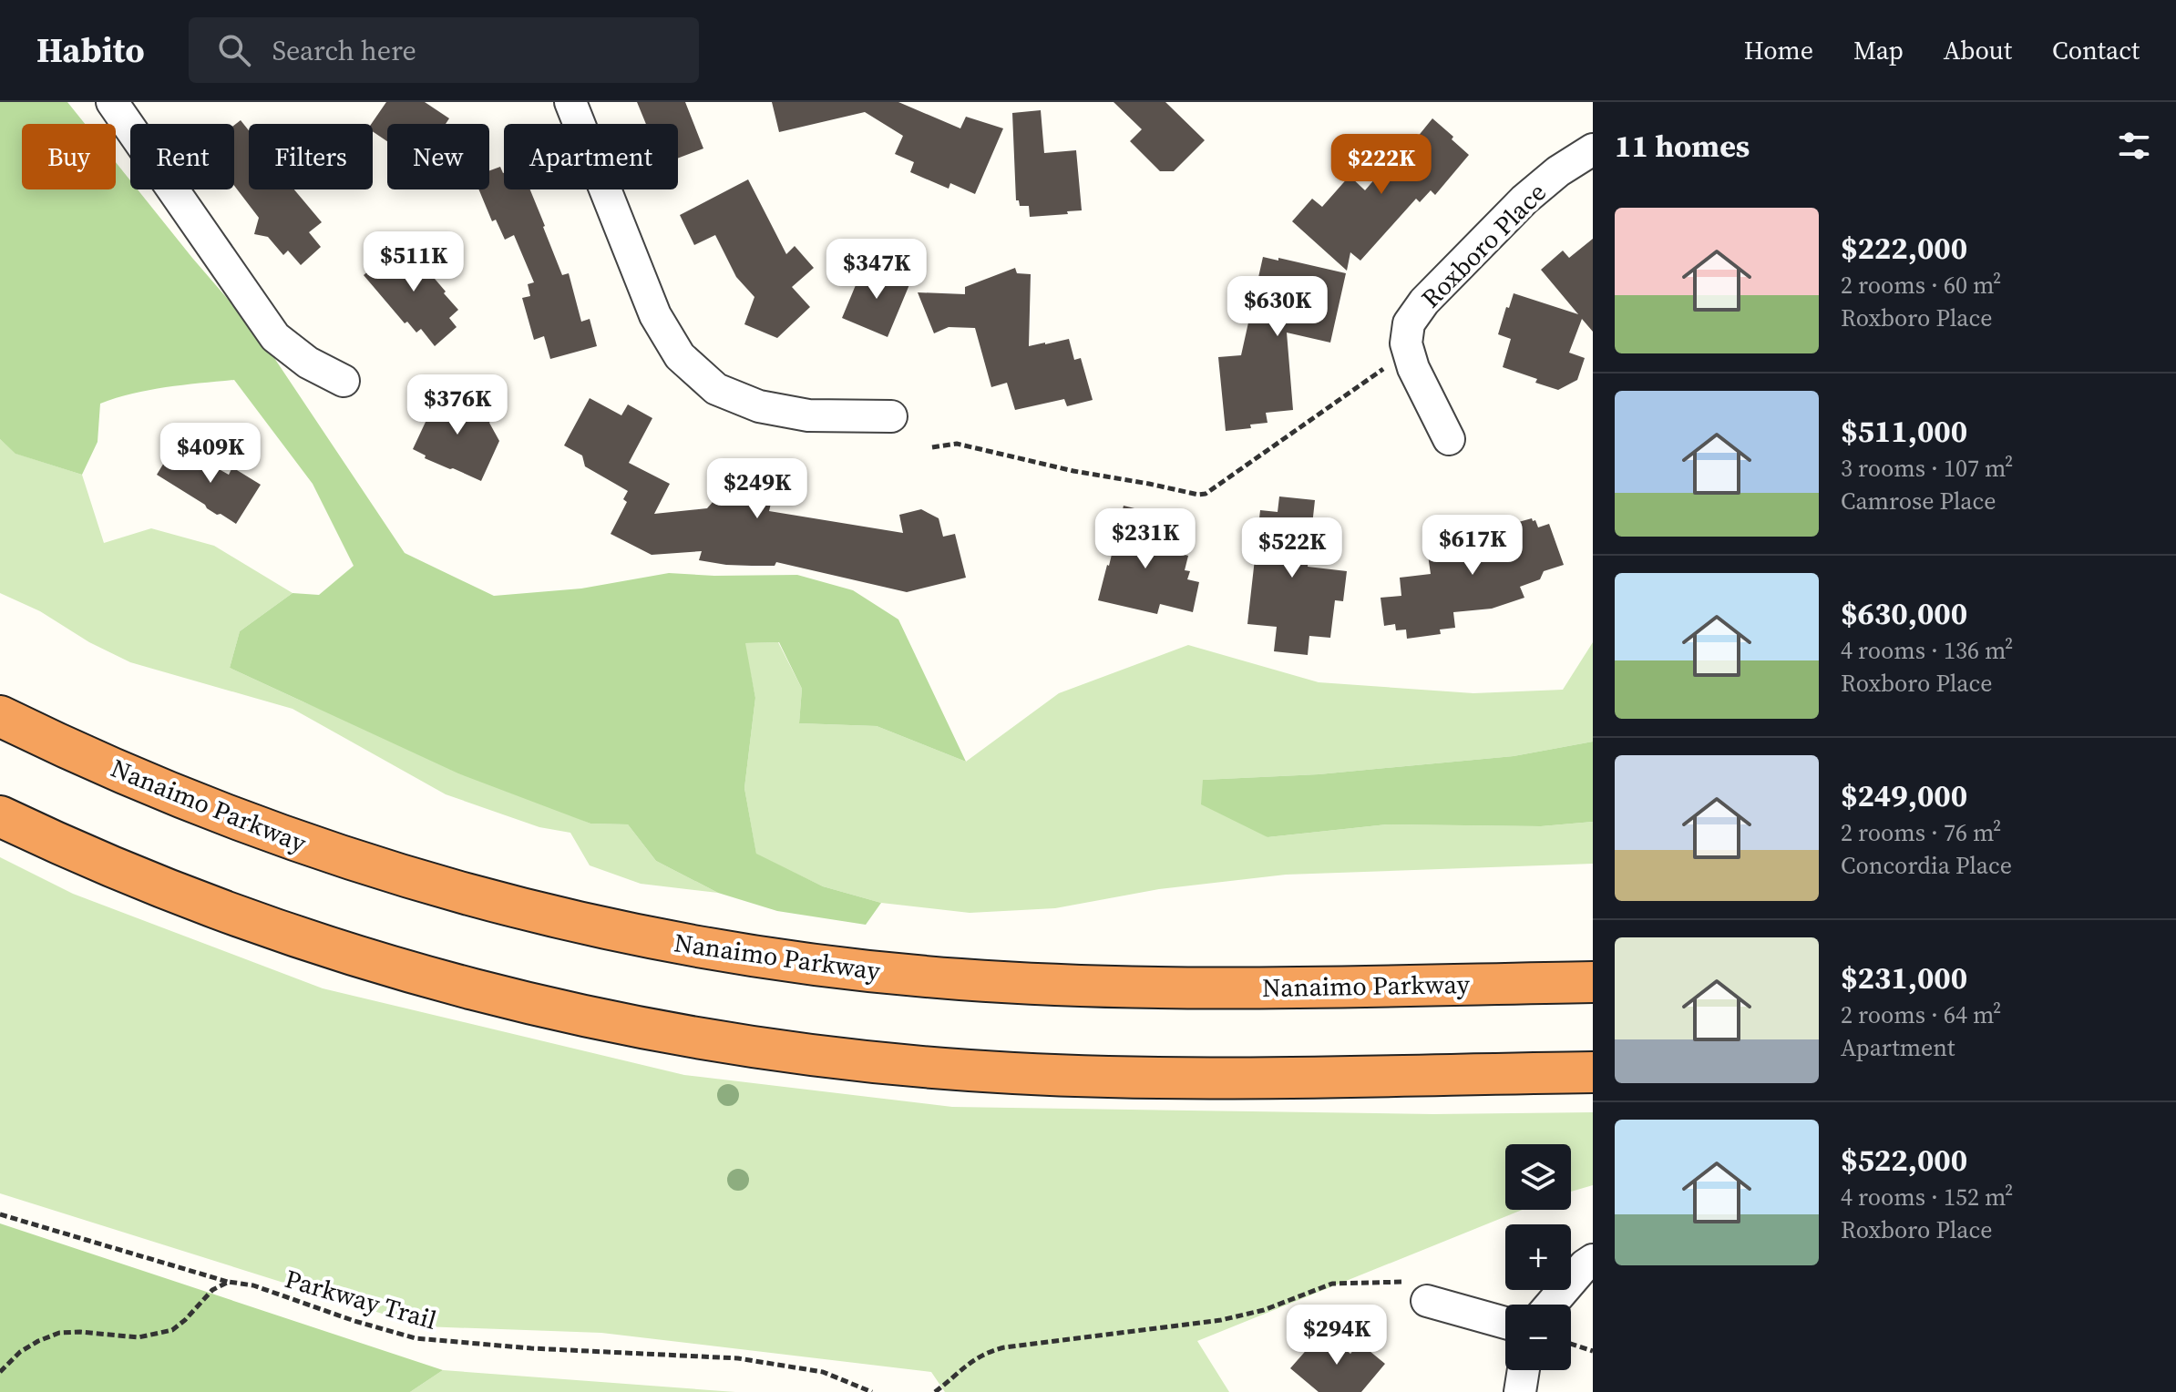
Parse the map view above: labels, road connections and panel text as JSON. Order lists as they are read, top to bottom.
{
  "streets": {
    "highway": ["Nanaimo Parkway"],
    "street": ["Roxboro Place"],
    "path": ["Parkway Trail"]
  },
  "page": {
    "header": "Habito",
    "search": "Search here",
    "nav": [
      "Home",
      "Map",
      "About",
      "Contact"
    ],
    "heading": "11 homes",
    "chip": [
      "Buy",
      "Rent",
      "Filters",
      "New",
      "Apartment"
    ],
    "price": [
      "$222K",
      "$511K",
      "$347K",
      "$630K",
      "$376K",
      "$409K",
      "$249K",
      "$231K",
      "$617K",
      "$522K",
      "$294K"
    ],
    "list": [
      {
        "name": "$222,000",
        "note": "2 rooms · 60 m² · Roxboro Place"
      },
      {
        "name": "$511,000",
        "note": "3 rooms · 107 m² · Camrose Place"
      },
      {
        "name": "$630,000",
        "note": "4 rooms · 136 m² · Roxboro Place"
      },
      {
        "name": "$249,000",
        "note": "2 rooms · 76 m² · Concordia Place"
      },
      {
        "name": "$231,000",
        "note": "2 rooms · 64 m² · Apartment"
      },
      {
        "name": "$522,000",
        "note": "4 rooms · 152 m² · Roxboro Place"
      }
    ],
    "map_buttons": ["+", "−"]
  }
}
